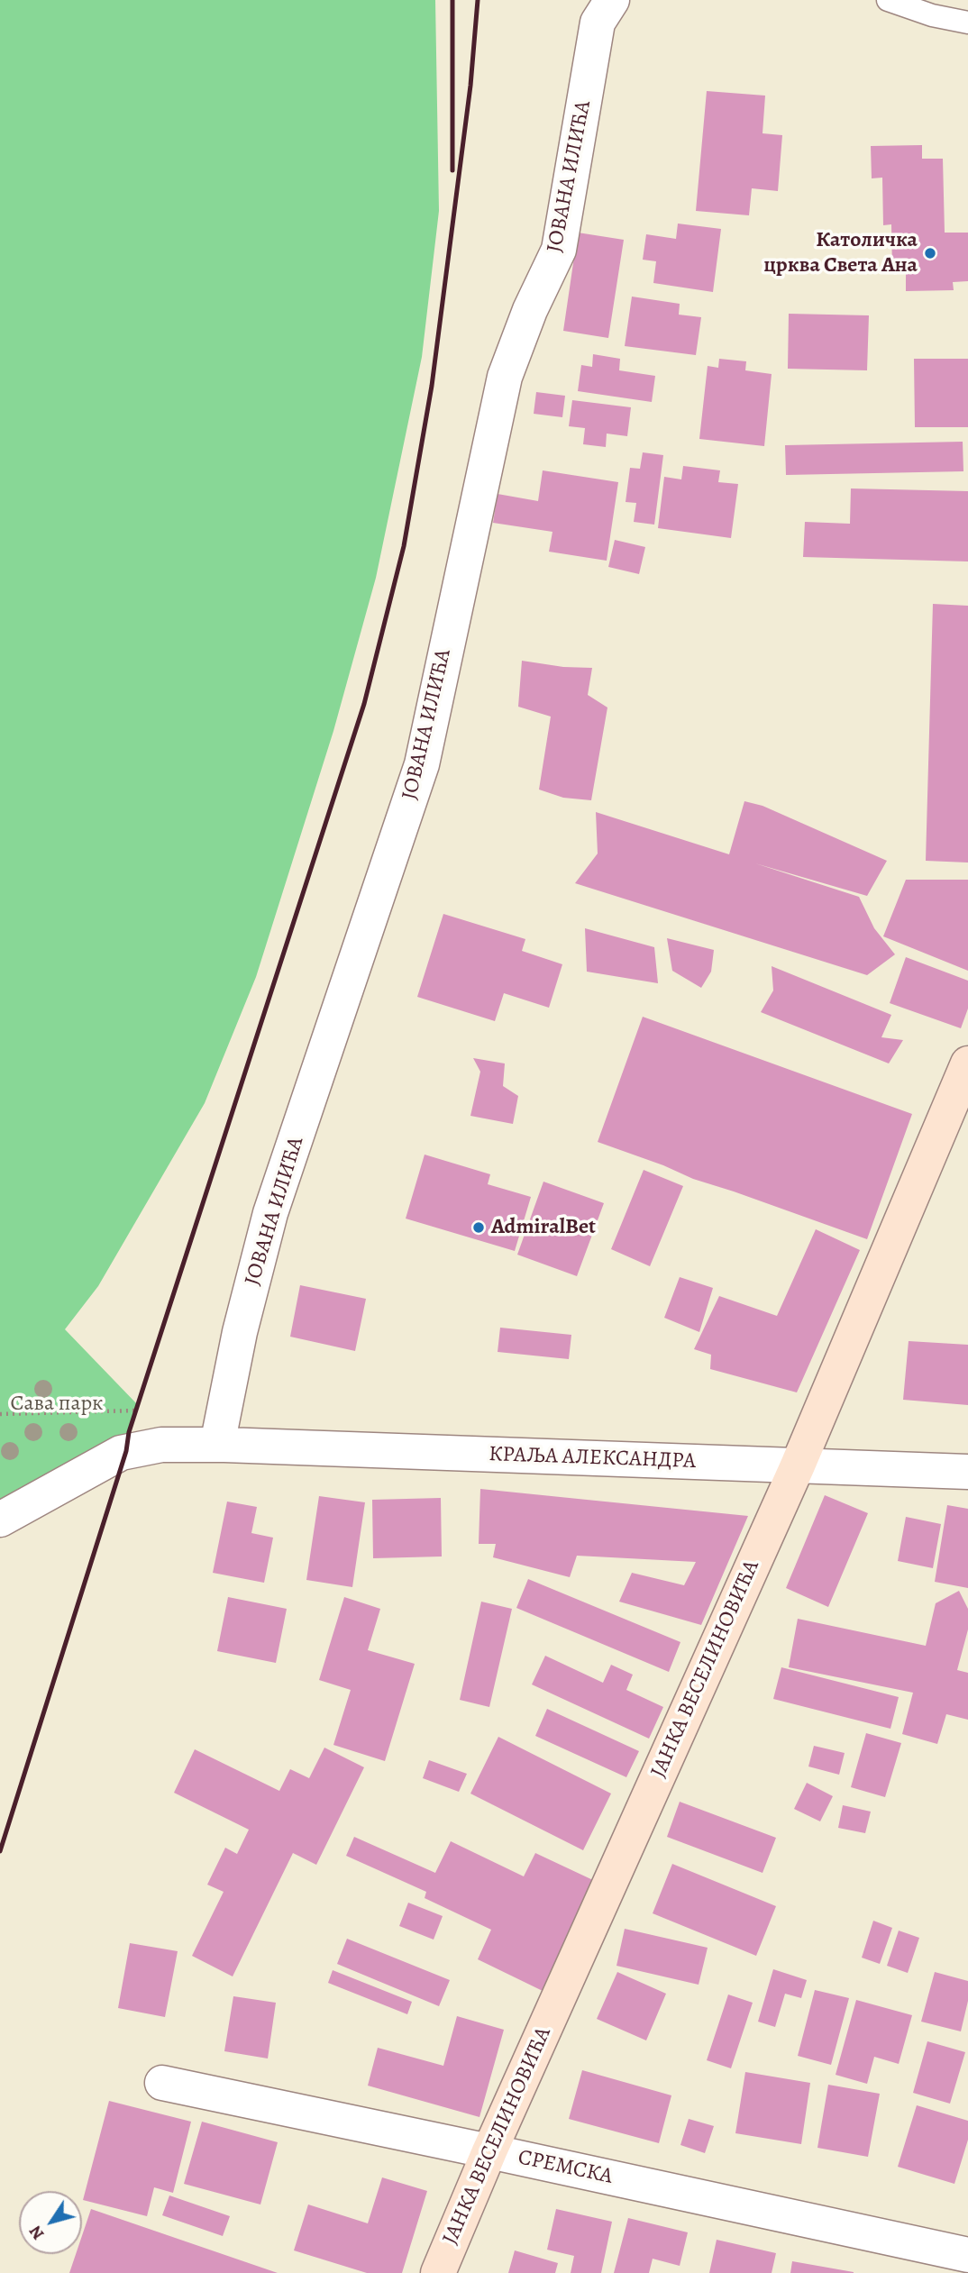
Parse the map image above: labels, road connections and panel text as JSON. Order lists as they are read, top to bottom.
{
  "streets": {
    "main road": ["ЈАНКА ВЕСЕЛИНОВИЋА"],
    "street": ["ЈОВАНА ИЛИЋА", "КРАЉА АЛЕКСАНДРА", "СРЕМСКА"]
  },
  "crossings": [
    ["ЈОВАНА ИЛИЋА", "КРАЉА АЛЕКСАНДРА"],
    ["КРАЉА АЛЕКСАНДРА", "ЈАНКА ВЕСЕЛИНОВИЋА"],
    ["ЈАНКА ВЕСЕЛИНОВИЋА", "СРЕМСКА"]
  ],
  "parks": ["Сава парк"],
  "places": ["Католичка црква Света Ана", "AdmiralBet"],
  "north": "bottom left"
}
